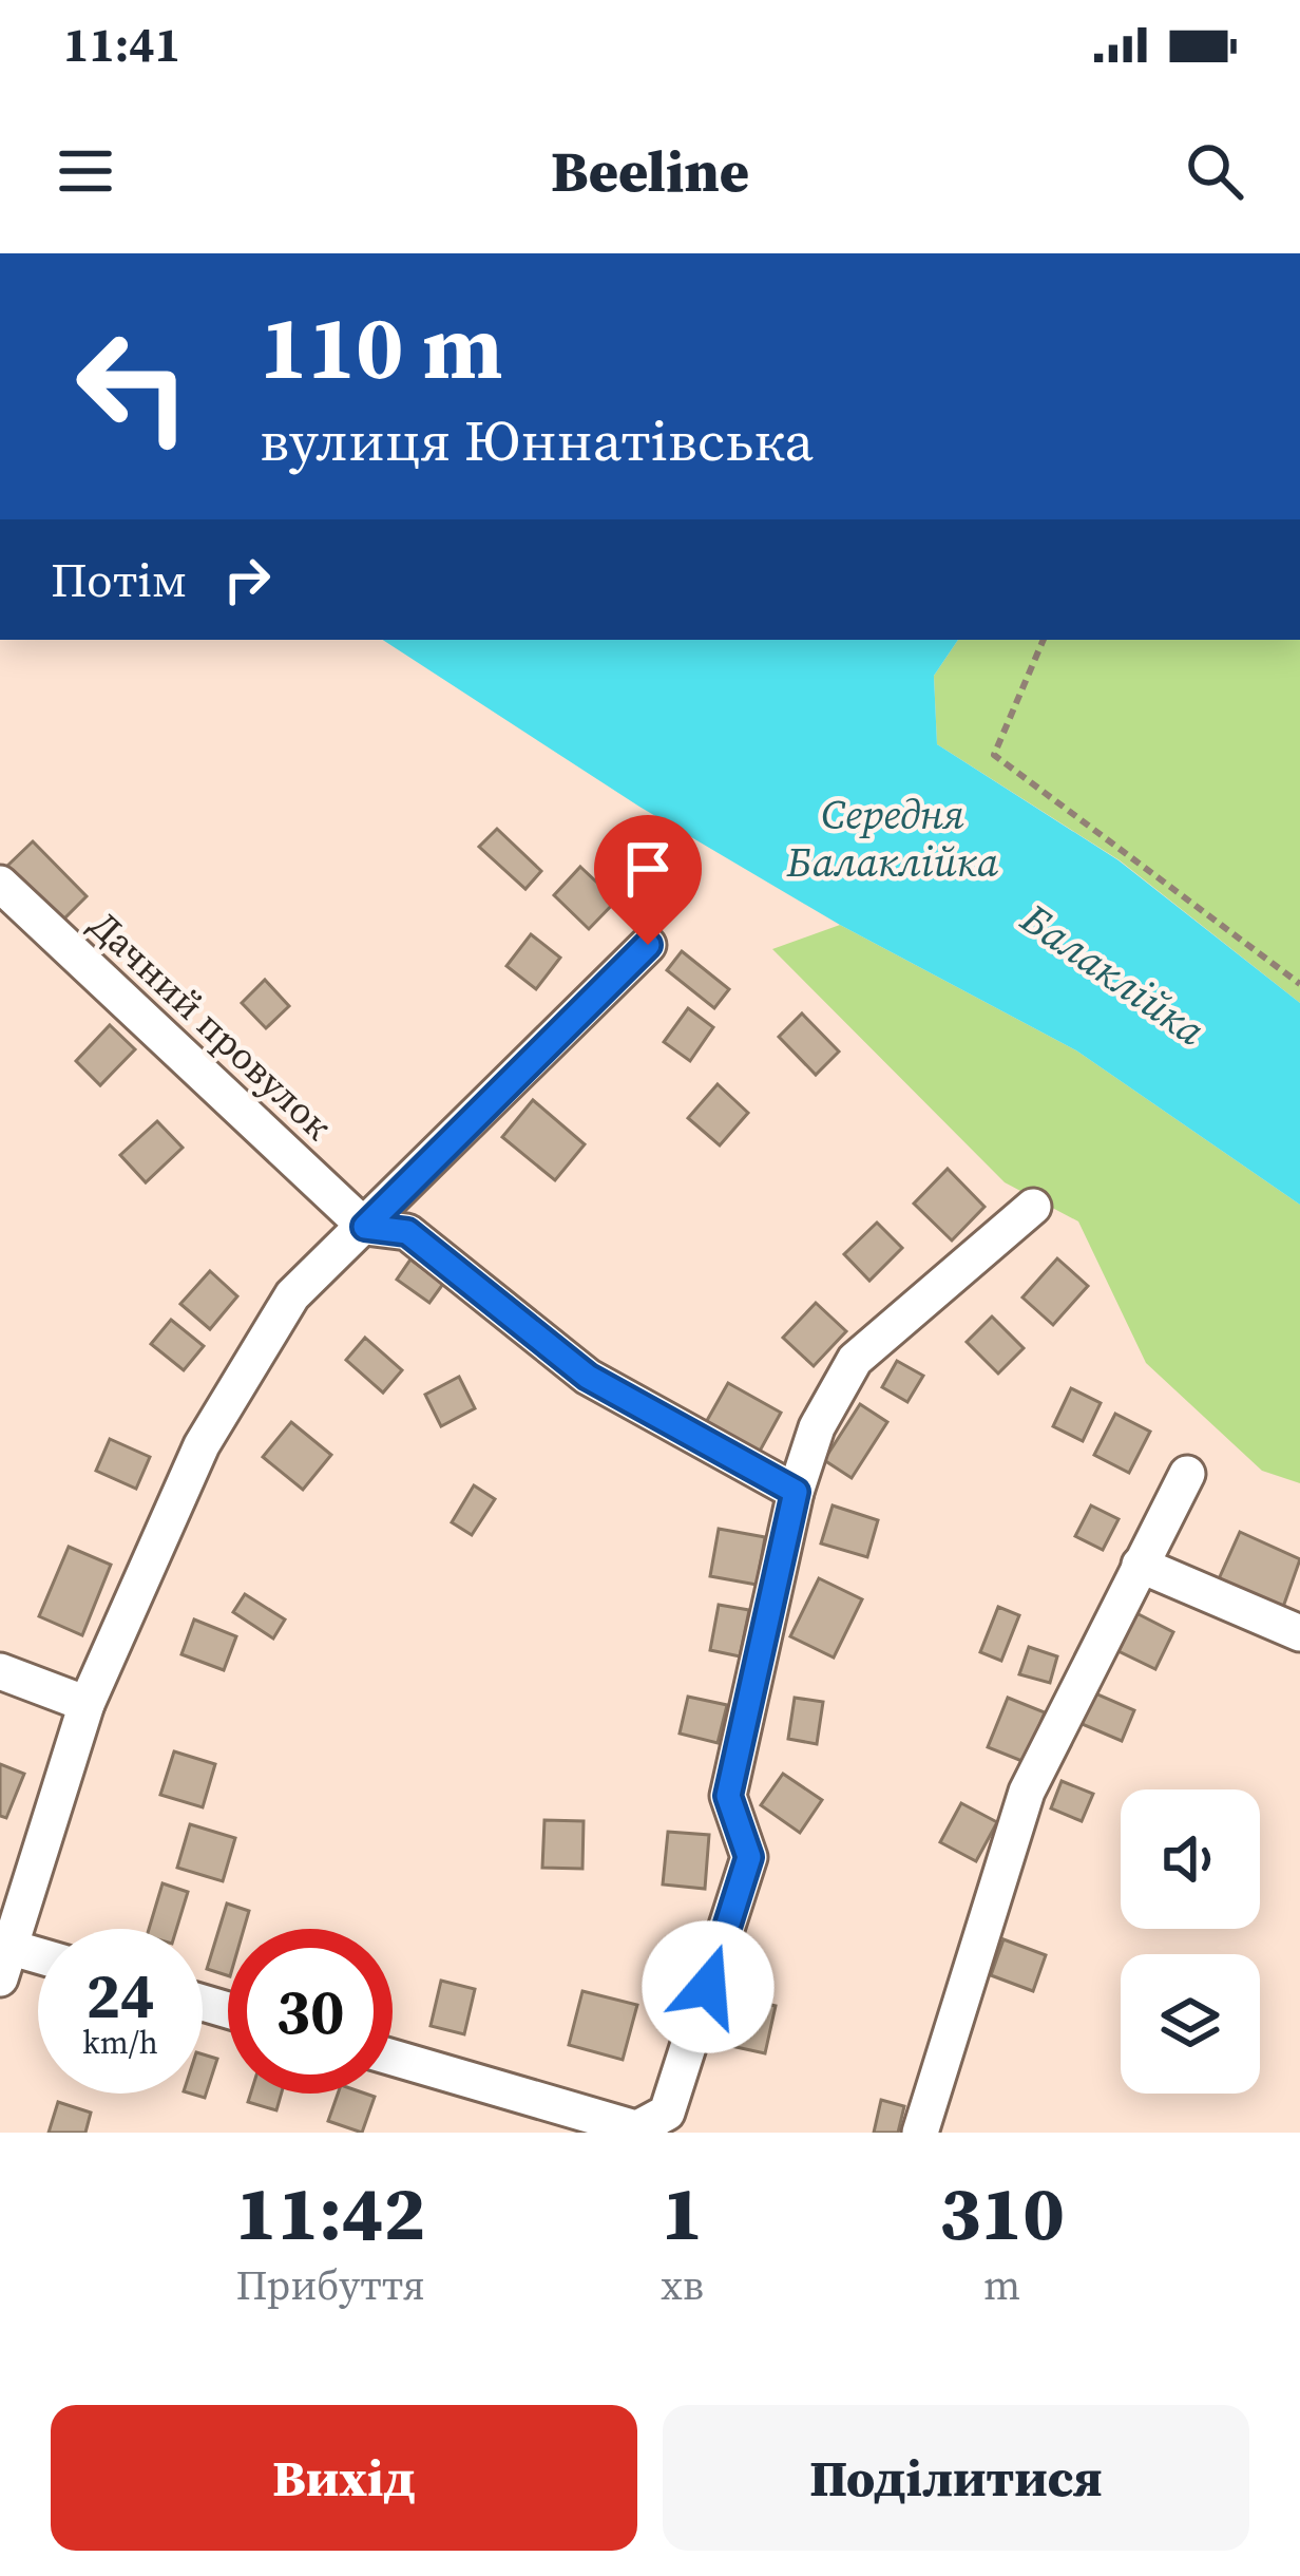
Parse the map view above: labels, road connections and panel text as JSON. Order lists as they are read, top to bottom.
{
  "streets": {
    "street": ["Дачний провулок"]
  },
  "water": ["Середня Балаклійка", "Балаклійка"],
  "page": {
    "status": "11:41",
    "header": "Beeline",
    "turn": ["110 m", "вулиця Юннатівська"],
    "then": "Потім",
    "speed": "24 km/h",
    "limit": "30",
    "eta": [
      "11:42",
      "Прибуття",
      "1",
      "хв",
      "310",
      "m"
    ],
    "buttons": ["Вихід", "Поділитися"]
  }
}
